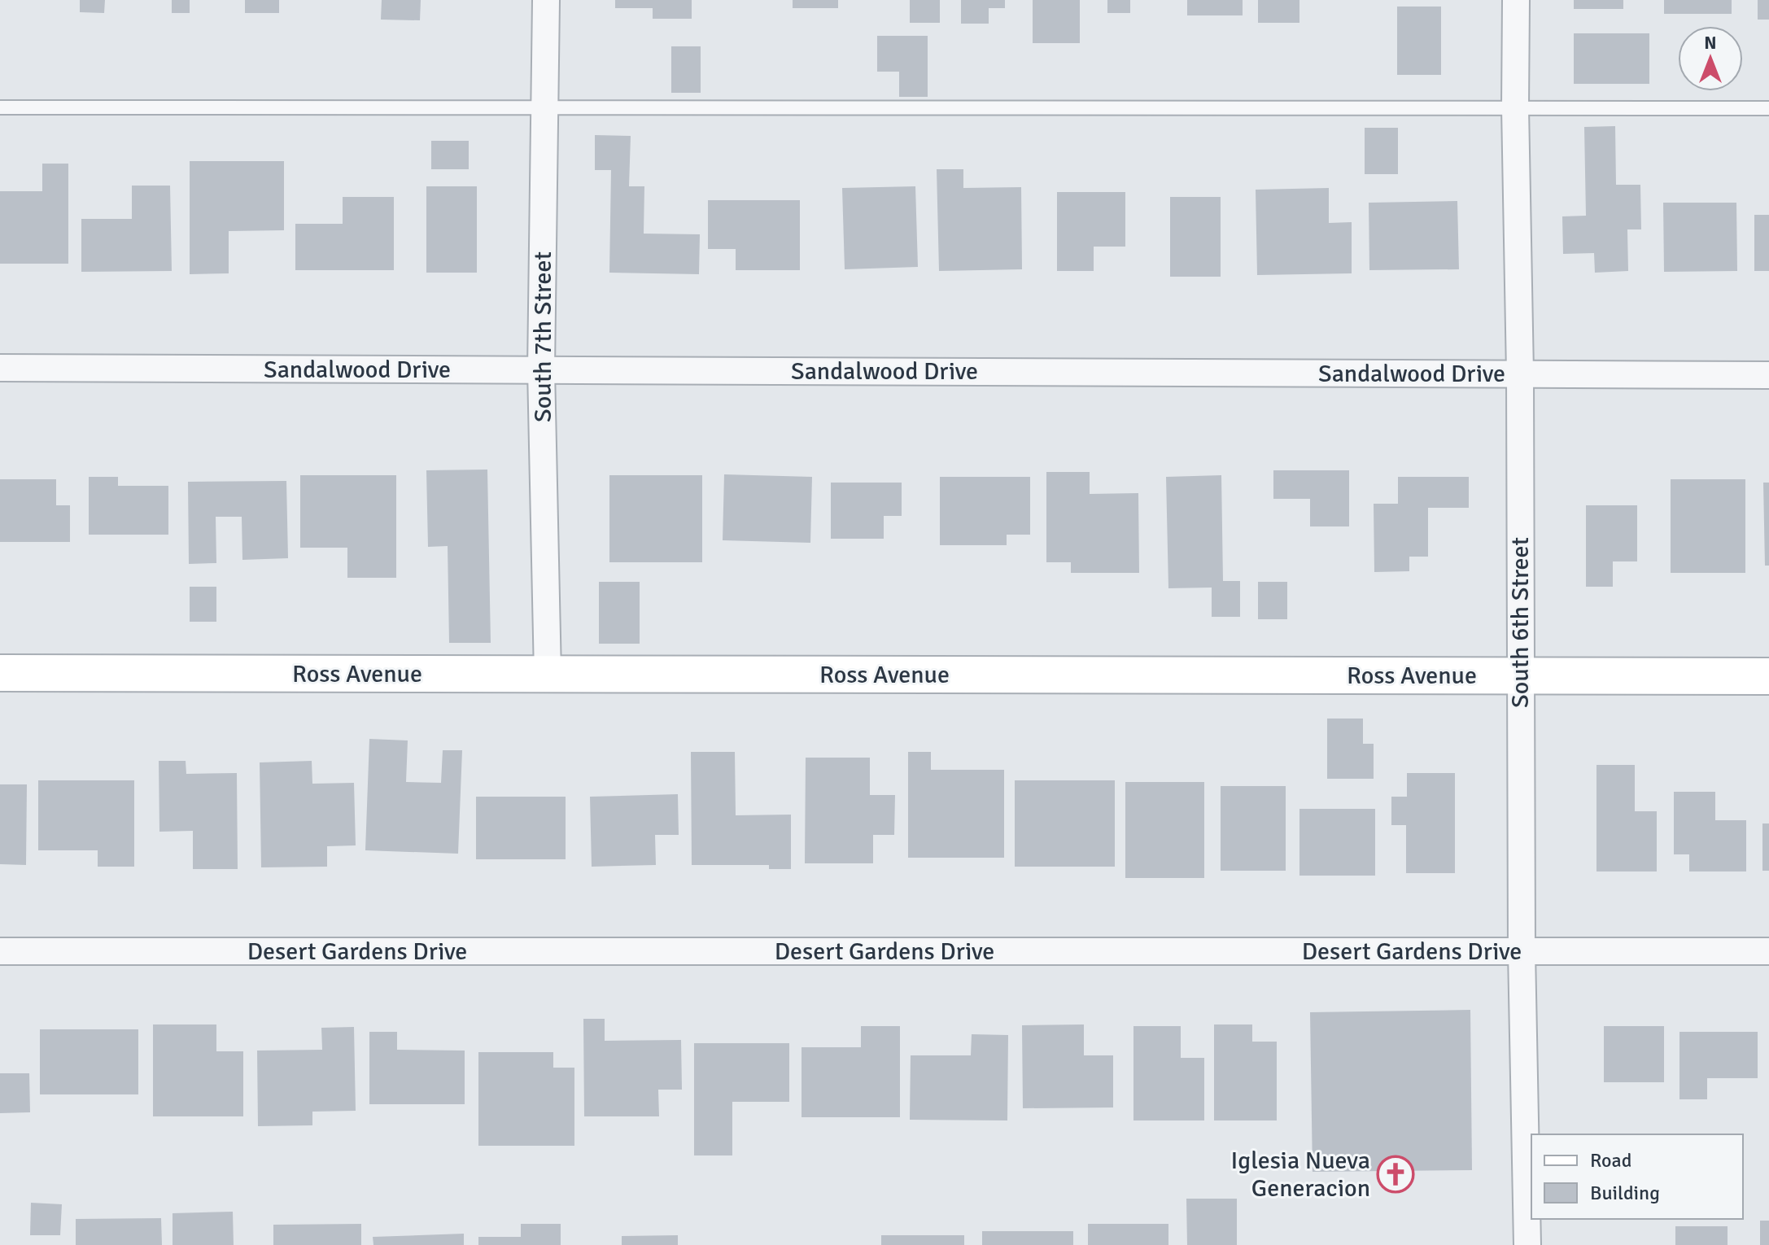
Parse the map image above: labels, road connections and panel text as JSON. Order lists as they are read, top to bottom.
{
  "streets": {
    "street": [
      "South 7th Street",
      "Sandalwood Drive",
      "South 6th Street",
      "Ross Avenue",
      "Desert Gardens Drive"
    ]
  },
  "crossings": [
    ["South 7th Street", "Sandalwood Drive"],
    ["South 7th Street", "Ross Avenue"],
    ["Sandalwood Drive", "South 6th Street"],
    ["South 6th Street", "Ross Avenue"],
    ["South 6th Street", "Desert Gardens Drive"]
  ],
  "places": {
    "church": ["Iglesia Nueva Generacion"]
  },
  "legend": ["Road", "Building"],
  "north": "top"
}
